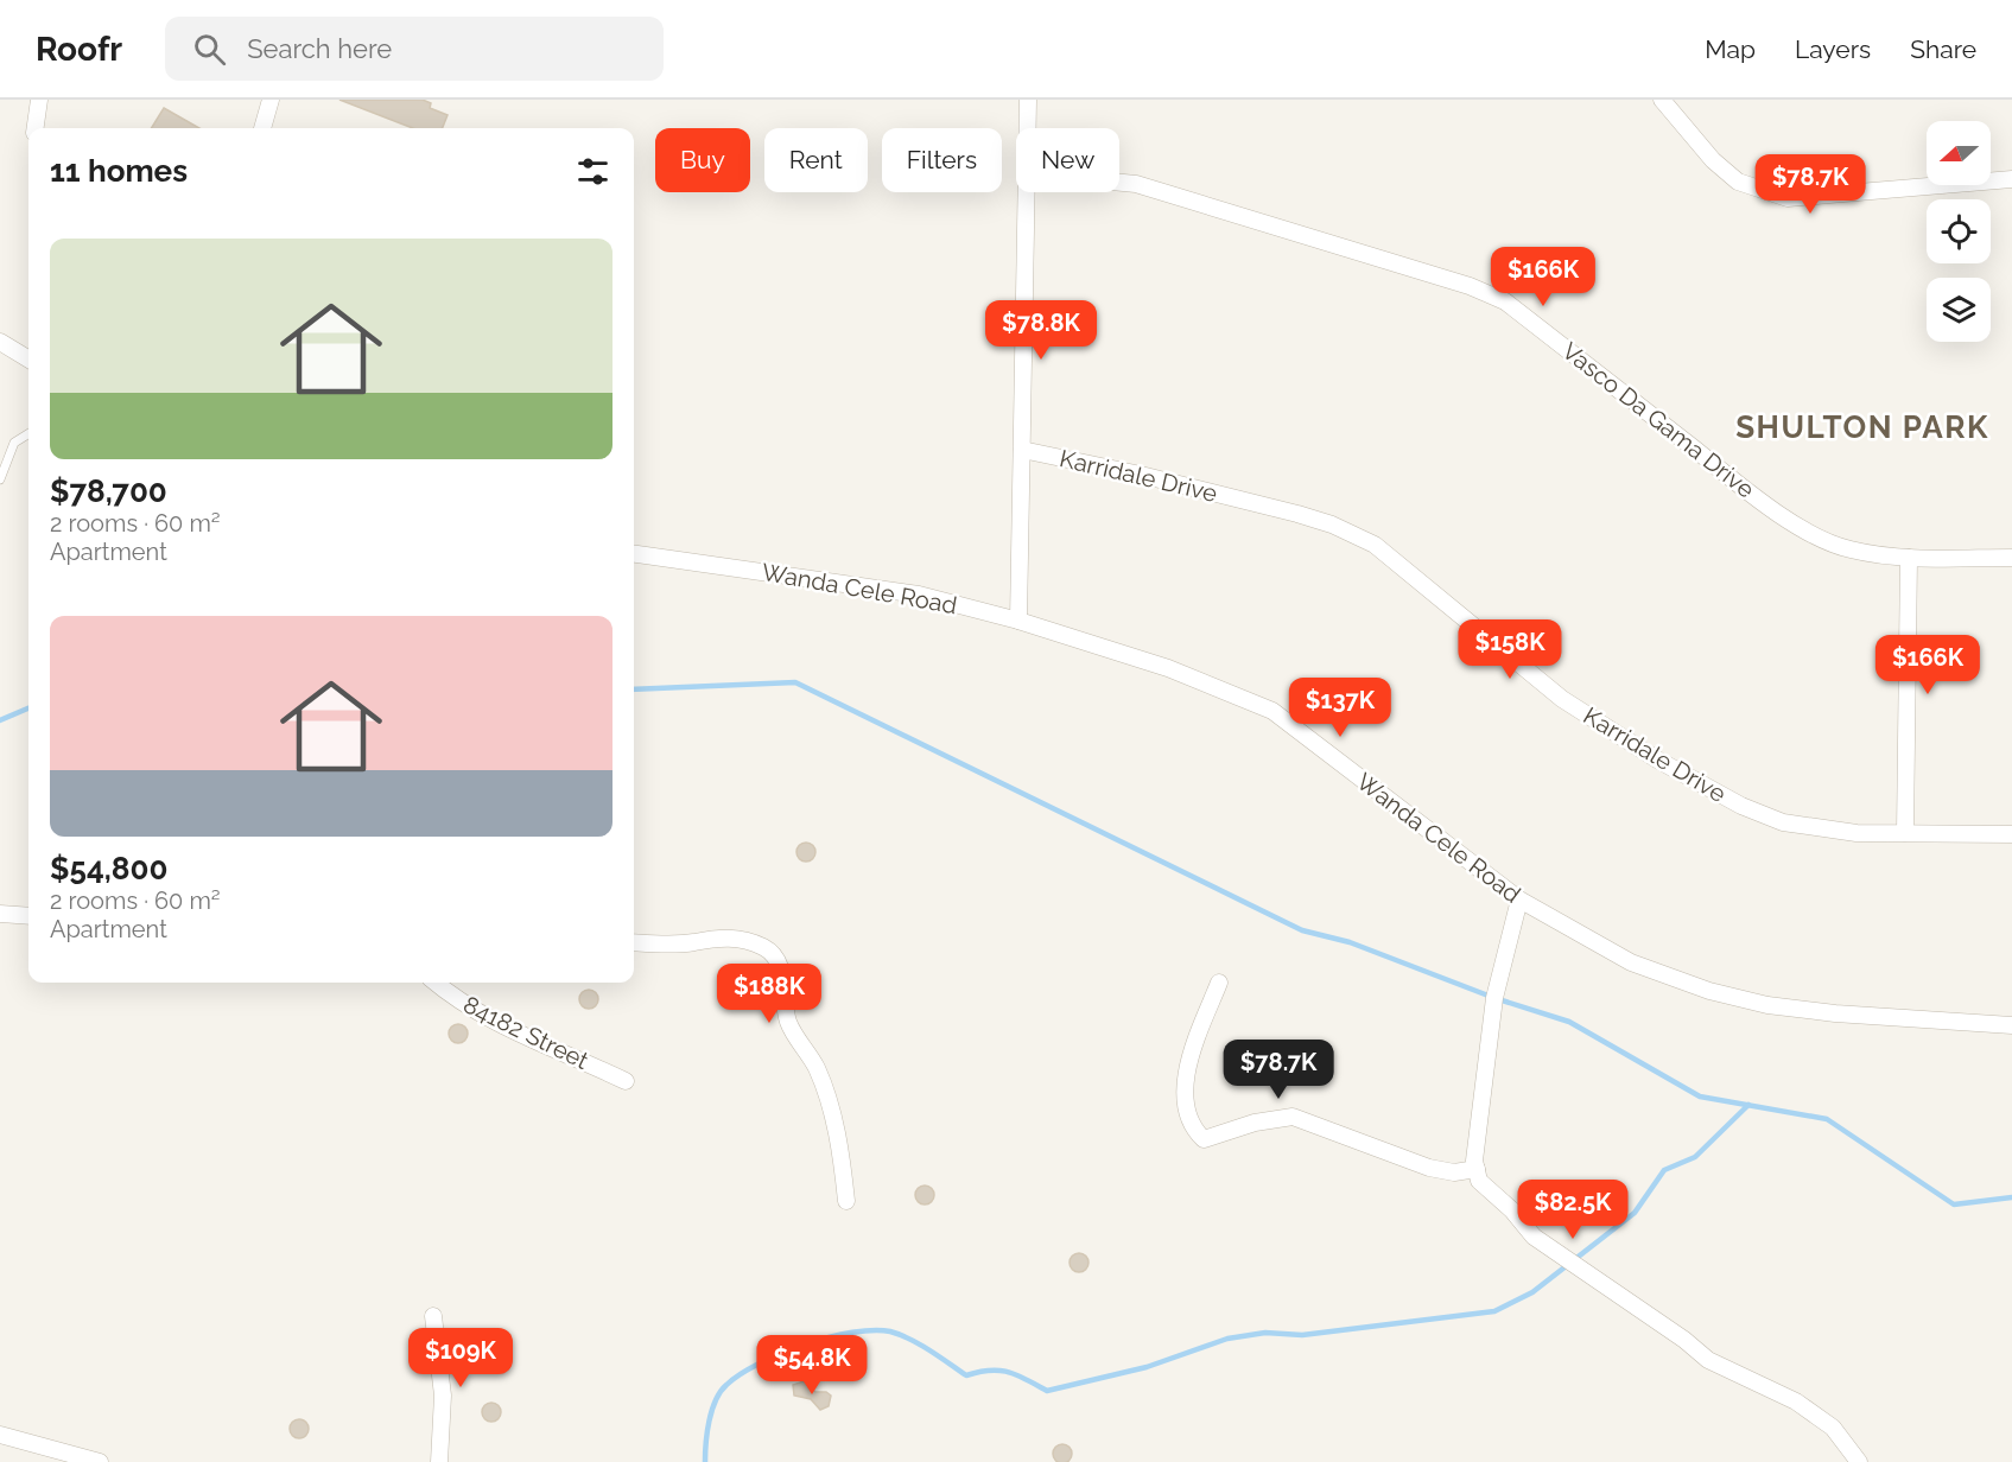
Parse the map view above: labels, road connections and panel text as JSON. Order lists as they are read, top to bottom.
{
  "streets": {
    "street": [
      "Vasco Da Gama Drive",
      "Karridale Drive",
      "Wanda Cele Road",
      "84182 Street"
    ]
  },
  "districts": ["SHULTON PARK"],
  "north": "left",
  "page": {
    "header": "Roofr",
    "search": "Search here",
    "nav": ["Map", "Layers", "Share"],
    "chip": [
      "Buy",
      "Rent",
      "Filters",
      "New"
    ],
    "heading": "11 homes",
    "price": [
      "$78.7K",
      "$166K",
      "$78.8K",
      "$158K",
      "$166K",
      "$137K",
      "$188K",
      "$78.7K",
      "$82.5K",
      "$109K",
      "$54.8K"
    ],
    "list": [
      {
        "name": "$78,700",
        "note": "2 rooms · 60 m² · Apartment"
      },
      {
        "name": "$54,800",
        "note": "2 rooms · 60 m² · Apartment"
      }
    ]
  }
}
